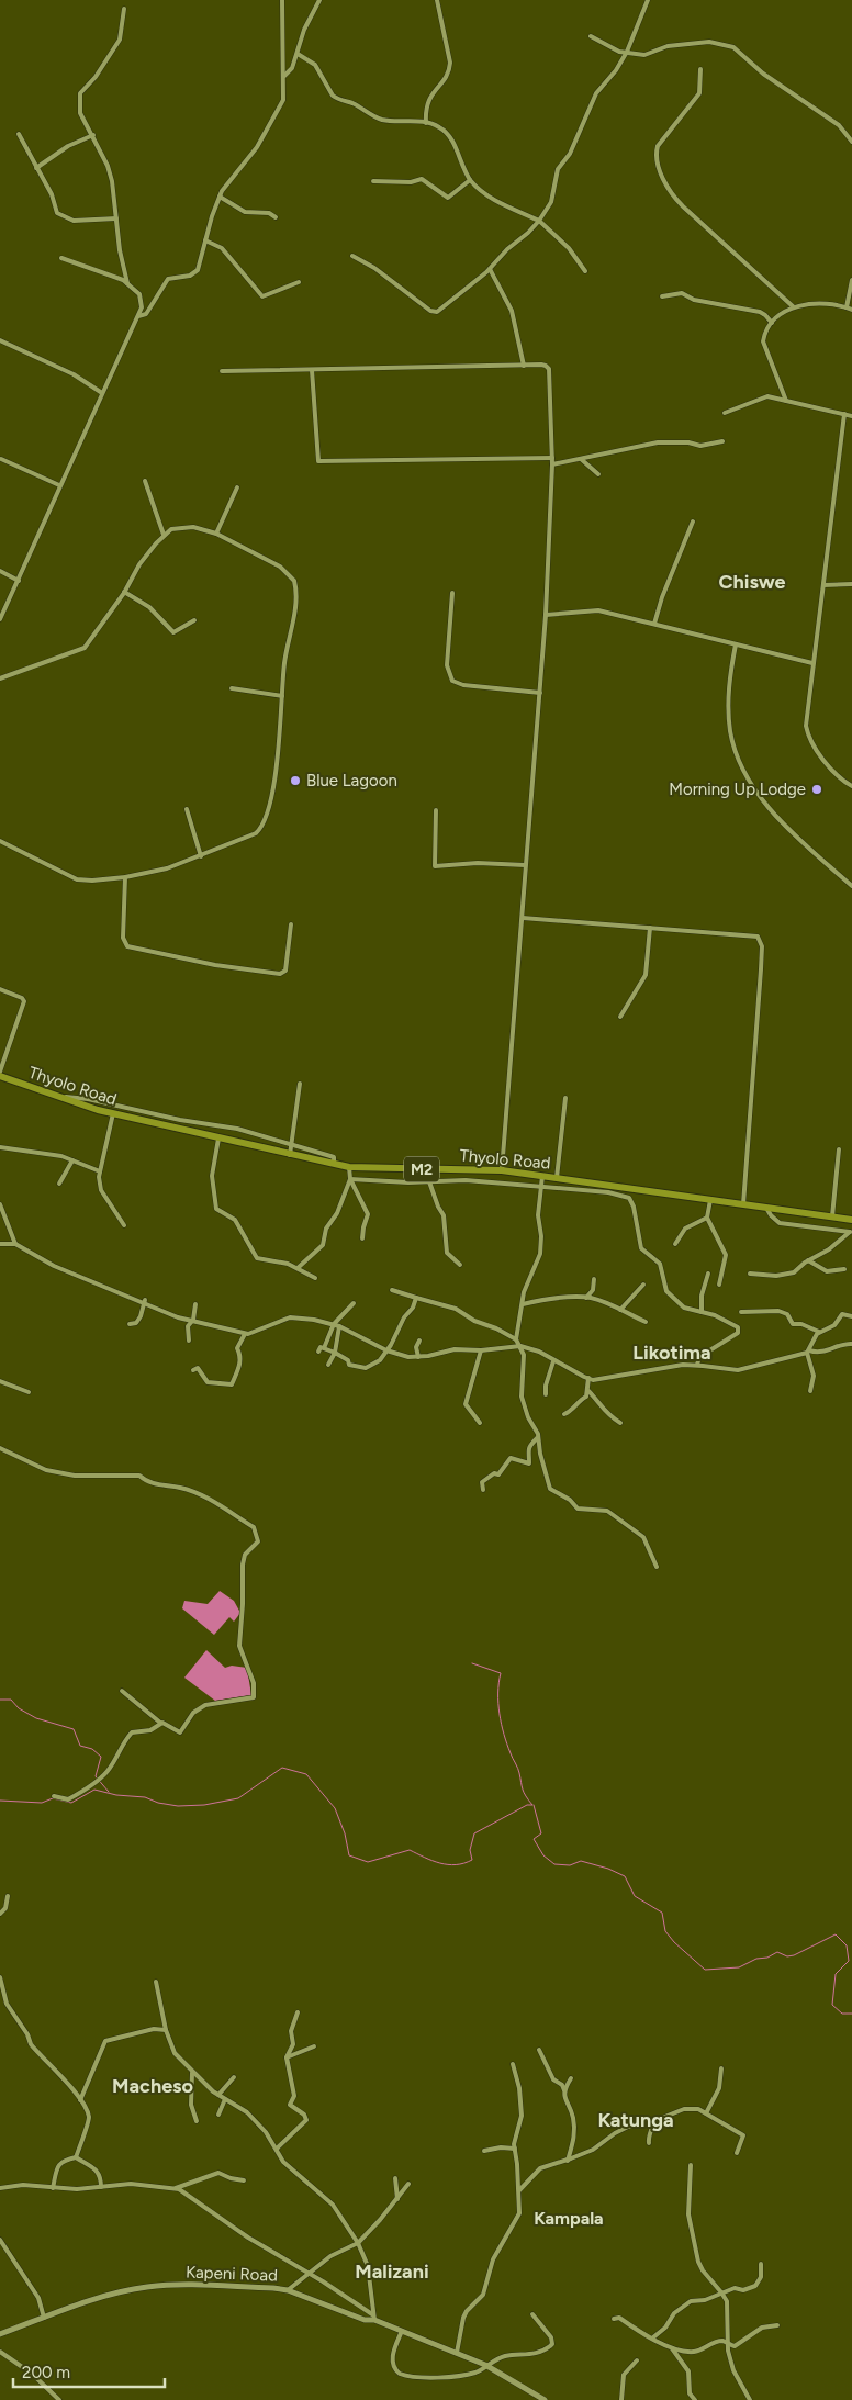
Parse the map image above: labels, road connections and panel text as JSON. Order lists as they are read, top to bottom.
{
  "streets": {
    "highway": ["Thyolo Road", "M2"],
    "main road": ["Kapeni Road"]
  },
  "districts": [
    "Chiswe",
    "Likotima",
    "Macheso",
    "Katunga",
    "Kampala",
    "Malizani"
  ],
  "places": ["Blue Lagoon", "Morning Up Lodge"],
  "scale_bar": "200 m"
}
